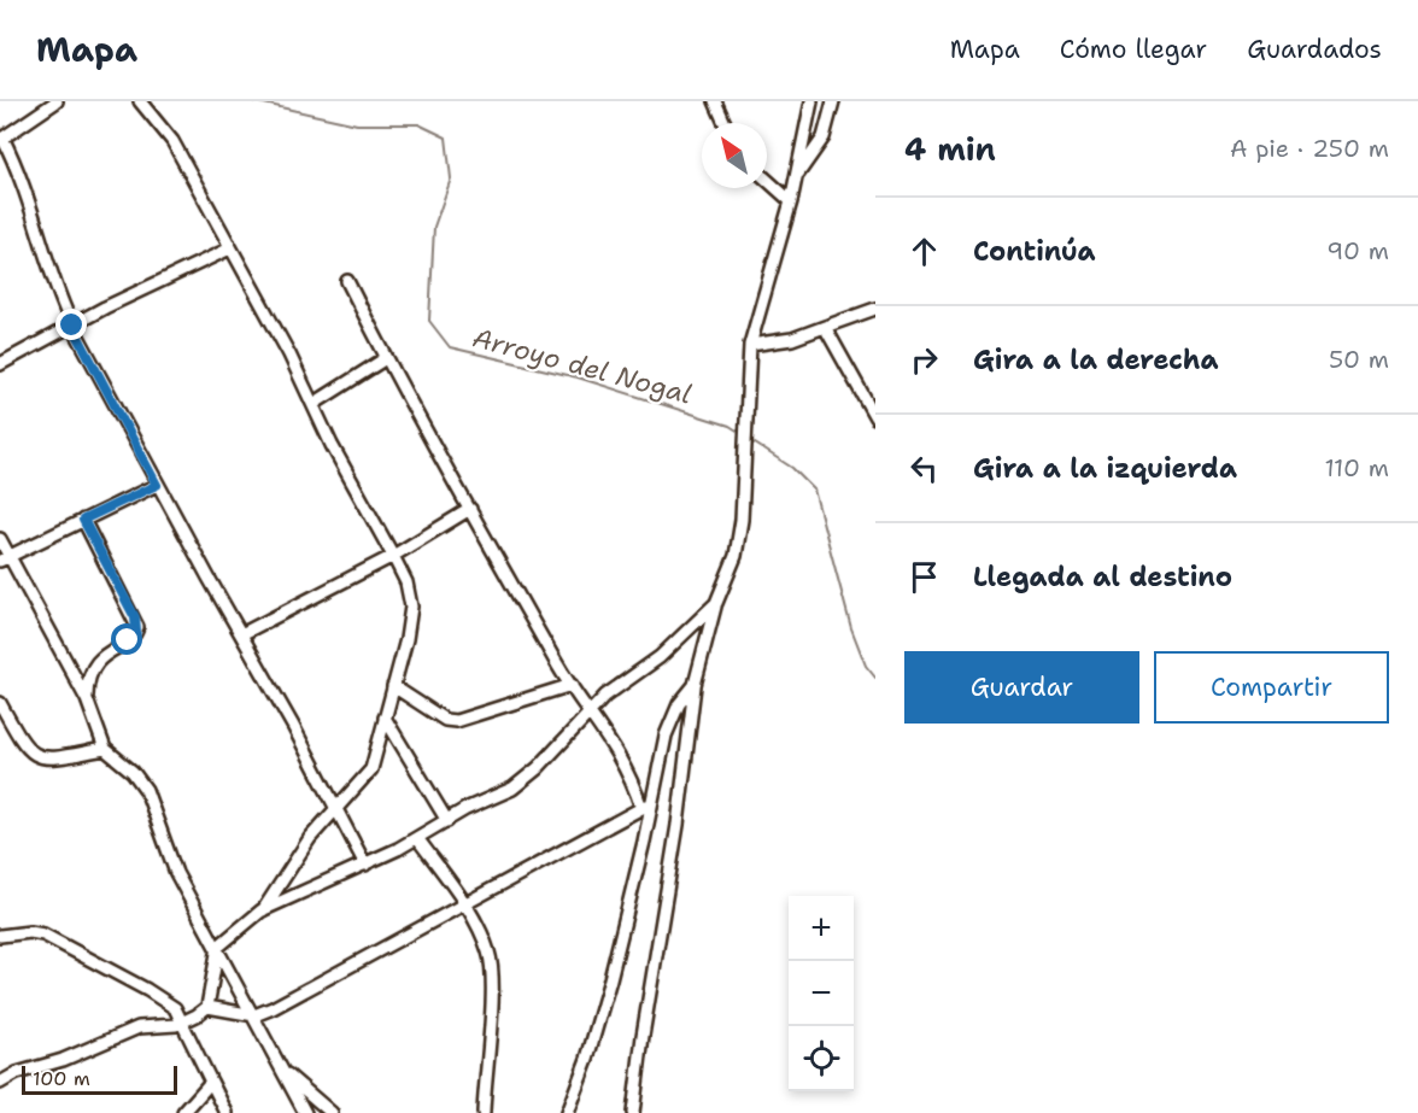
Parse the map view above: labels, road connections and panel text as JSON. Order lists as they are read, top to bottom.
{
  "water": ["Arroyo del Nogal"],
  "scale_bar": "100 m",
  "north": "top left",
  "page": {
    "header": "Mapa",
    "nav": ["Mapa", "Cómo llegar", "Guardados"],
    "heading": ["4 min", "A pie · 250 m"],
    "list": [
      ["Continúa", "90 m"],
      ["Gira a la derecha", "50 m"],
      ["Gira a la izquierda", "110 m"],
      "Llegada al destino"
    ],
    "buttons": ["Guardar", "Compartir"],
    "map_buttons": ["+", "−"],
    "scale": "100 m"
  }
}
